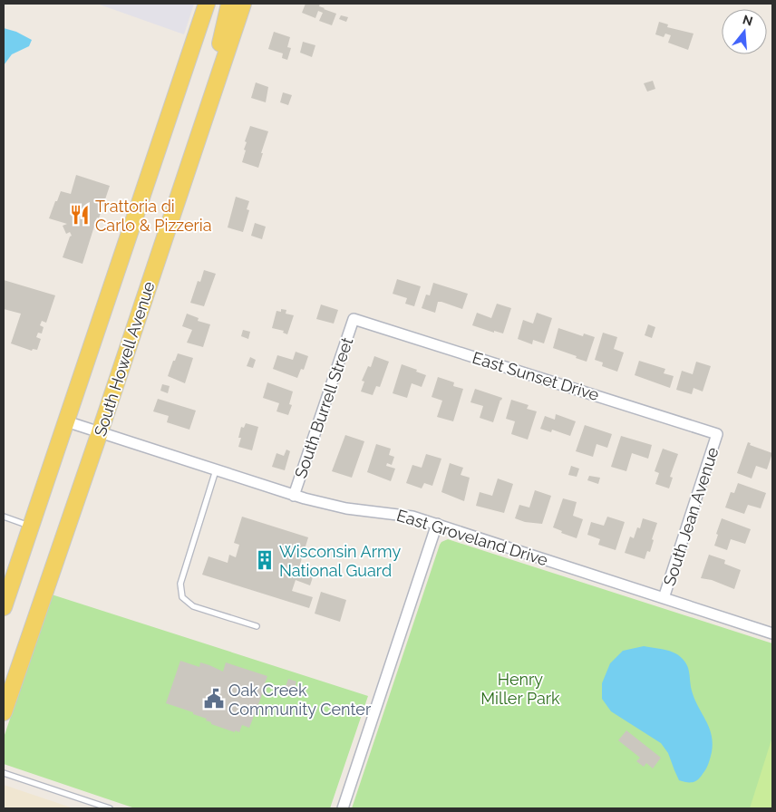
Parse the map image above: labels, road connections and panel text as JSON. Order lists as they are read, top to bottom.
{
  "streets": {
    "main road": ["South Howell Avenue"],
    "street": [
      "East Sunset Drive",
      "South Burrell Street",
      "South Jean Avenue",
      "East Groveland Drive"
    ]
  },
  "crossings": [
    ["South Howell Avenue", "East Groveland Drive"],
    ["East Sunset Drive", "South Burrell Street"],
    ["East Sunset Drive", "South Jean Avenue"],
    ["South Burrell Street", "East Groveland Drive"],
    ["South Jean Avenue", "East Groveland Drive"]
  ],
  "parks": ["Henry Miller Park"],
  "places": {
    "restaurant": ["Trattoria di Carlo & Pizzeria"],
    "building": ["Wisconsin Army National Guard"],
    "public building": ["Oak Creek Community Center"]
  },
  "north": "top"
}
